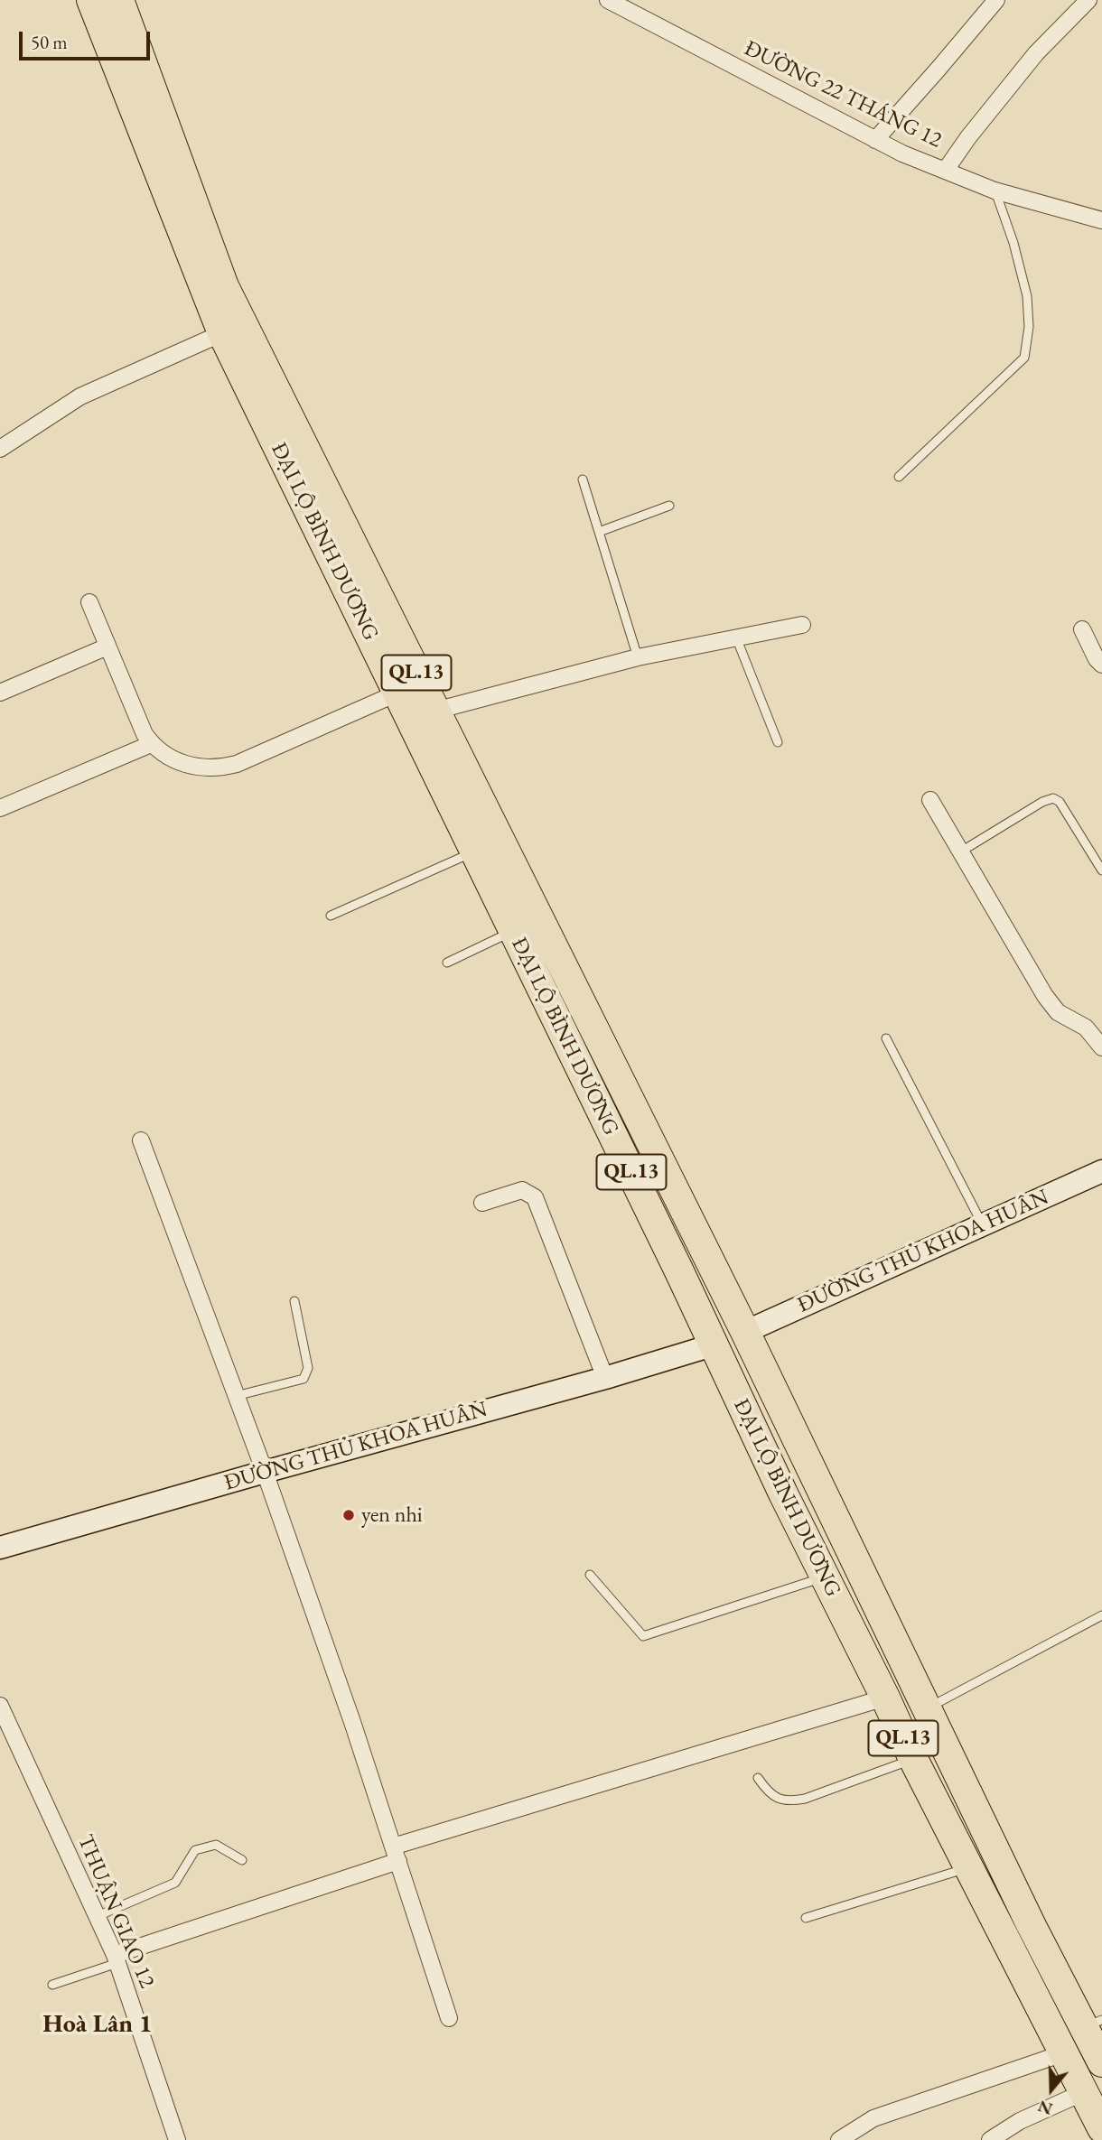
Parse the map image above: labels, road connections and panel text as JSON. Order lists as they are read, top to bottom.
{
  "streets": {
    "highway": ["ĐẠI LỘ BÌNH DƯƠNG", "QL.13"],
    "main road": ["ĐƯỜNG THỦ KHOA HUÂN"],
    "street": ["ĐƯỜNG 22 THÁNG 12", "THUẬN GIAO 12"]
  },
  "crossings": [
    ["ĐẠI LỘ BÌNH DƯƠNG", "ĐƯỜNG THỦ KHOA HUÂN"]
  ],
  "districts": ["Hoà Lân 1"],
  "places": ["yen nhi"],
  "scale_bar": "50 m",
  "north": "bottom"
}
